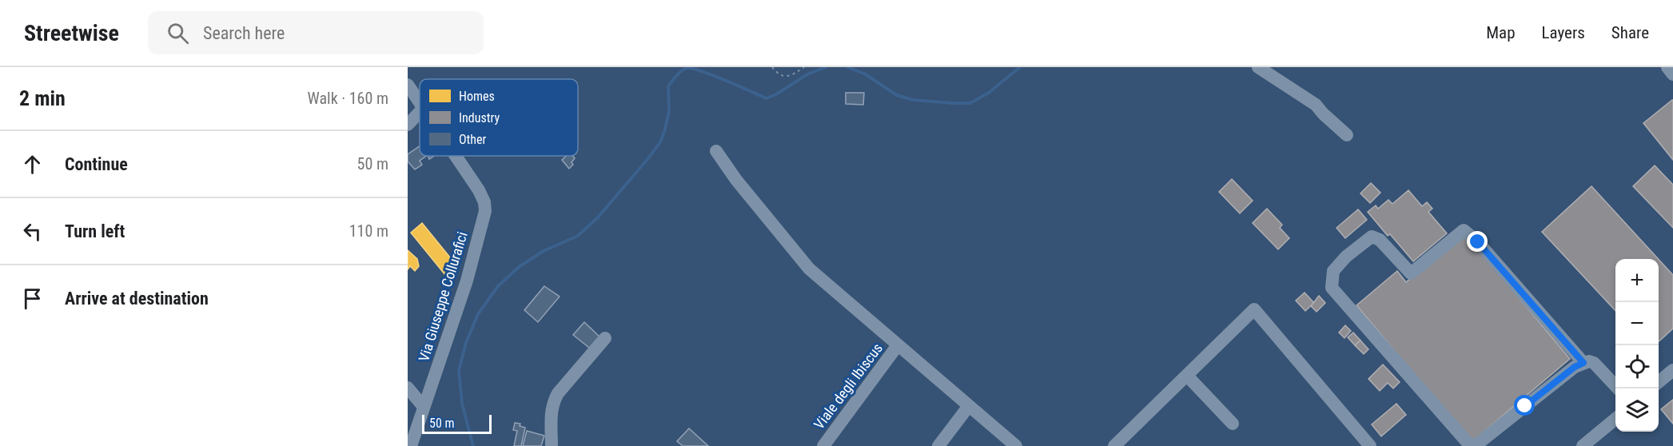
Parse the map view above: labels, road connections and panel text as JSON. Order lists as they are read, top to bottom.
{
  "streets": {
    "street": ["Via Giuseppe Collurafici", "Viale degli Ibiscus"]
  },
  "legend": ["Homes", "Industry", "Other"],
  "scale_bar": "50 m",
  "page": {
    "header": "Streetwise",
    "search": "Search here",
    "nav": ["Map", "Layers", "Share"],
    "heading": ["2 min", "Walk · 160 m"],
    "list": [
      ["Continue", "50 m"],
      ["Turn left", "110 m"],
      "Arrive at destination"
    ],
    "map_buttons": ["+", "−"],
    "scale": "50 m"
  }
}
